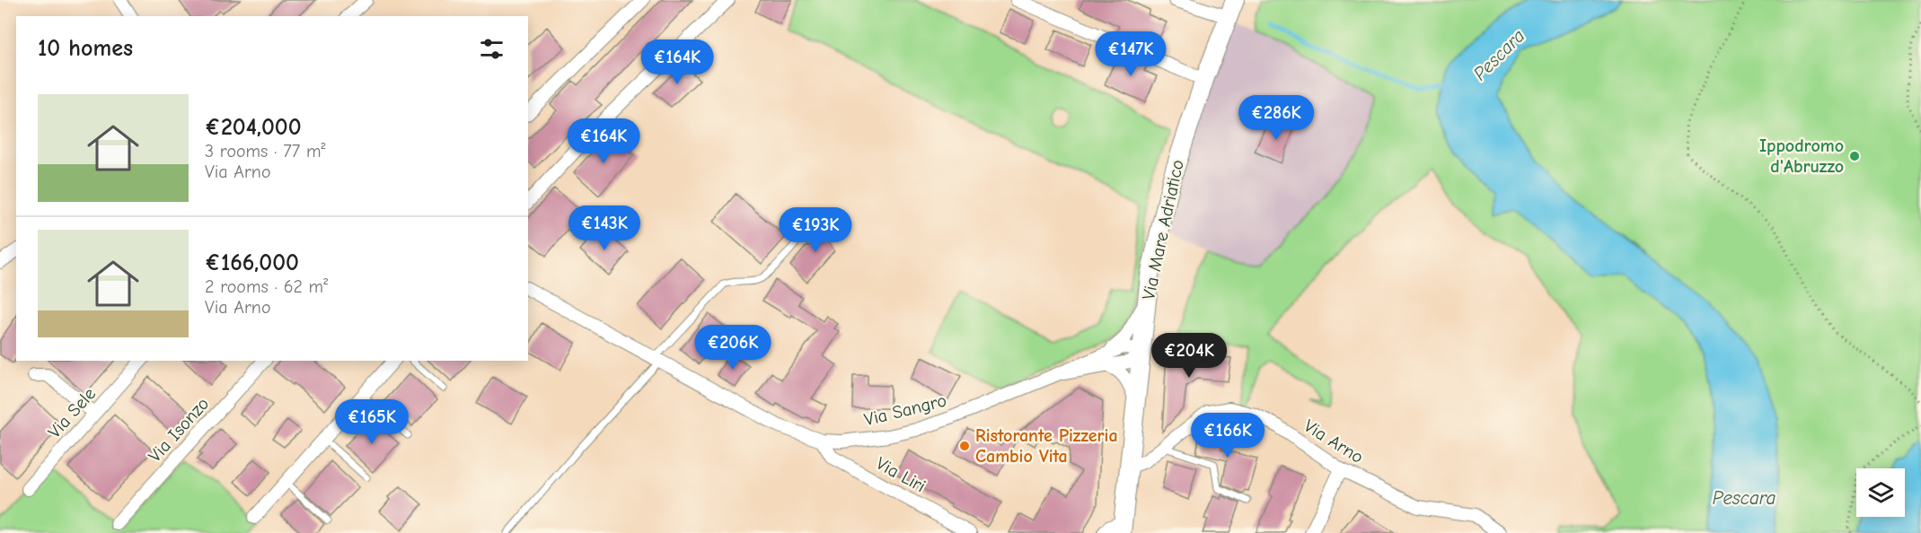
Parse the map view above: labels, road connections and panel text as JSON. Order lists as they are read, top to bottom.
{
  "streets": {
    "main road": ["Via Mare Adriatico"],
    "street": [
      "Via Sangro",
      "Via Sele",
      "Via Isonzo",
      "Via Arno",
      "Via Liri"
    ]
  },
  "crossings": [
    ["Via Mare Adriatico", "Via Sangro"],
    ["Via Mare Adriatico", "Via Arno"],
    ["Via Sangro", "Via Liri"]
  ],
  "water": ["Pescara"],
  "places": ["Ippodromo d'Abruzzo", "Ristorante Pizzeria Cambio Vita"],
  "page": {
    "heading": "10 homes",
    "price": [
      "€147K",
      "€164K",
      "€286K",
      "€164K",
      "€143K",
      "€193K",
      "€206K",
      "€204K",
      "€165K",
      "€166K"
    ],
    "list": [
      {
        "name": "€204,000",
        "note": "3 rooms · 77 m² · Via Arno"
      },
      {
        "name": "€166,000",
        "note": "2 rooms · 62 m² · Via Arno"
      }
    ]
  }
}
